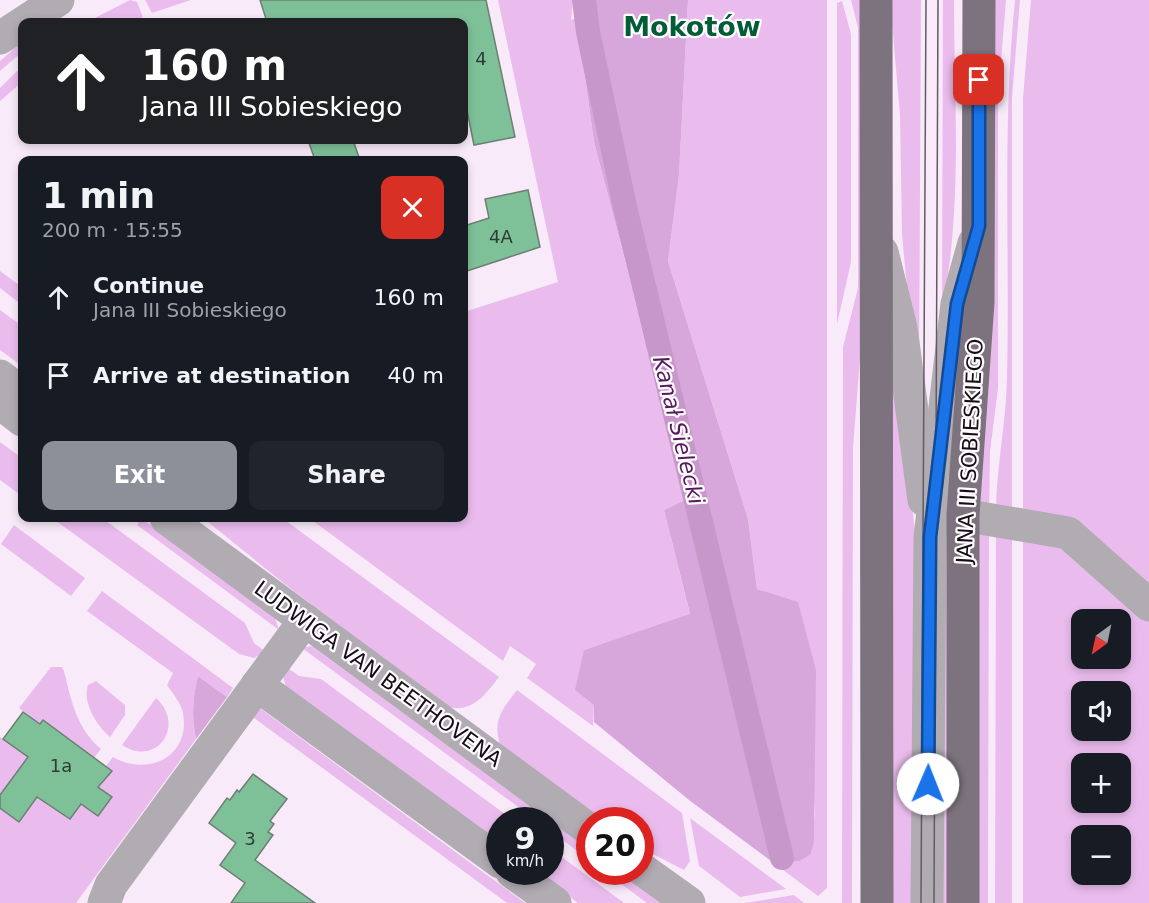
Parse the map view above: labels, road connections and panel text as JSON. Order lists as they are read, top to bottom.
{
  "streets": {
    "main road": ["JANA III SOBIESKIEGO"],
    "street": ["LUDWIGA VAN BEETHOVENA"]
  },
  "districts": ["Mokotów"],
  "water": ["Kanał Sielecki"],
  "house_numbers": [
    "4",
    "4A",
    "1a",
    "3"
  ],
  "north": "bottom left",
  "page": {
    "turn": ["160 m", "Jana III Sobieskiego"],
    "heading": ["1 min", "200 m · 15:55"],
    "list": [
      {
        "name": "Continue",
        "note": "Jana III Sobieskiego",
        "value": "160 m"
      },
      {
        "name": "Arrive at destination",
        "value": "40 m"
      }
    ],
    "buttons": ["Exit", "Share"],
    "map_buttons": ["+", "−"],
    "speed": "9 km/h",
    "limit": "20"
  }
}
